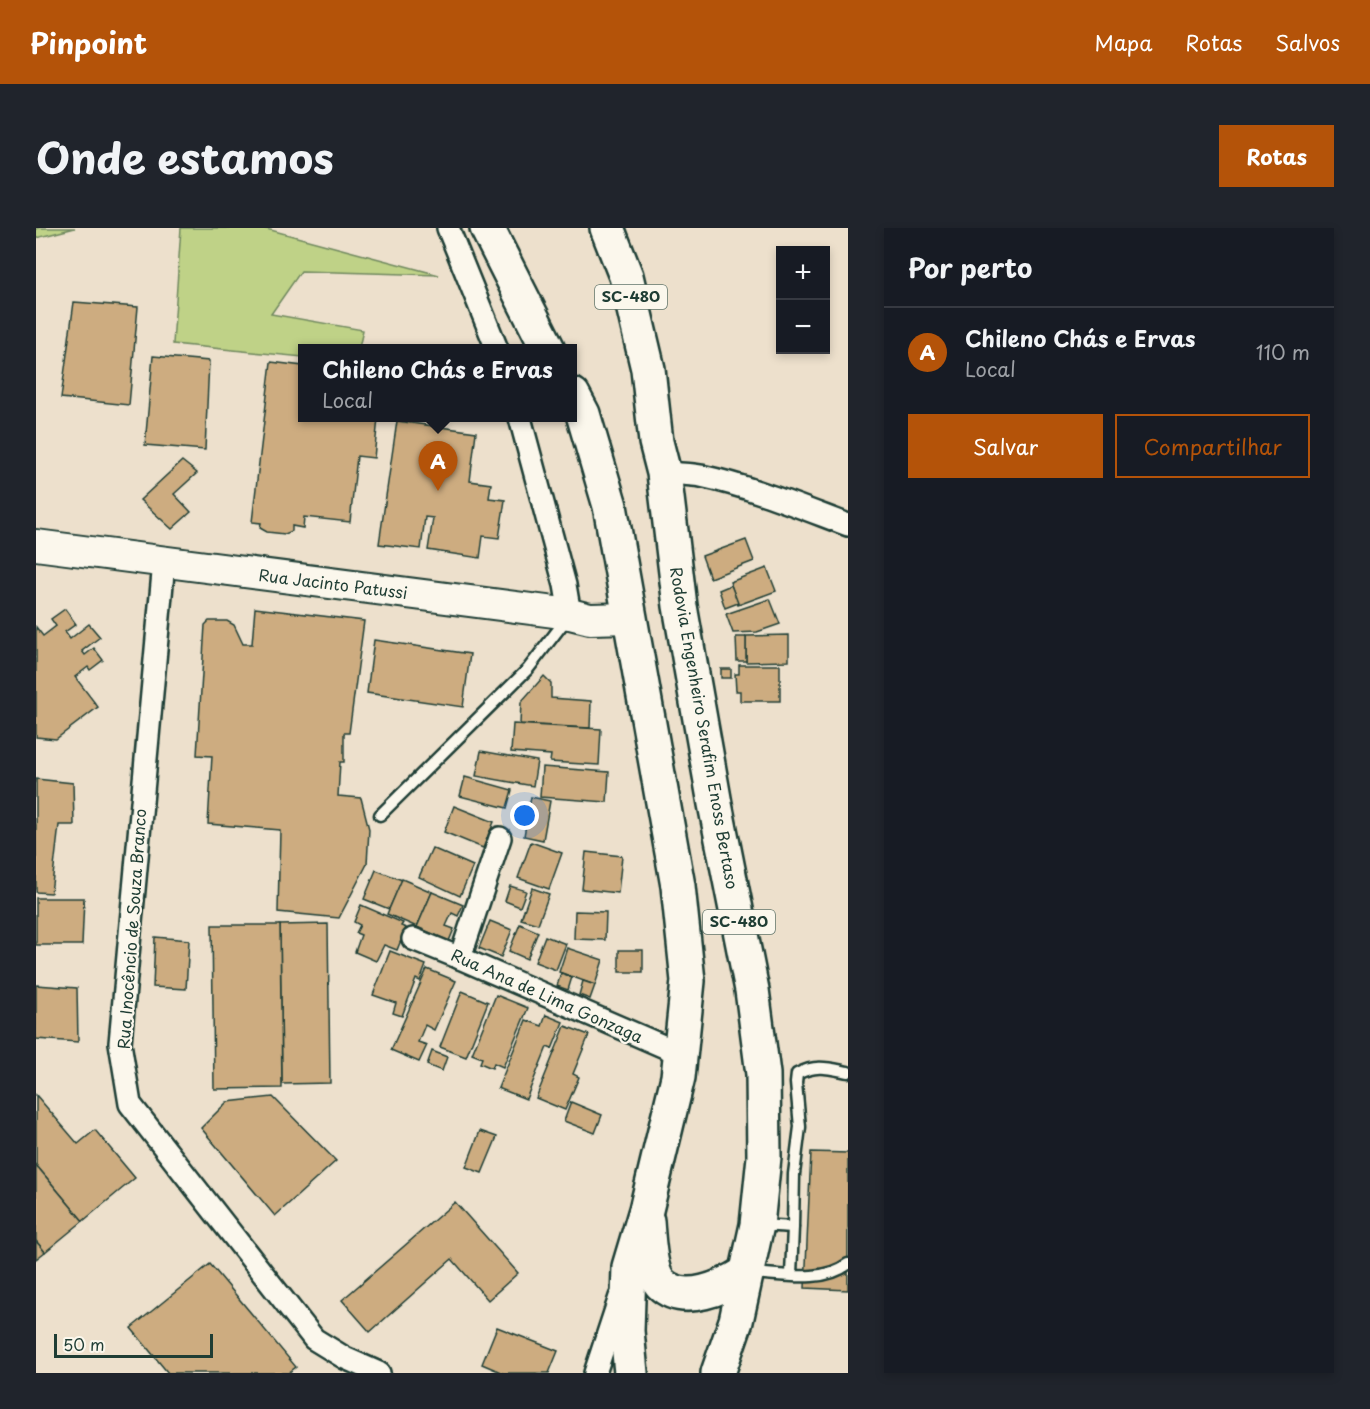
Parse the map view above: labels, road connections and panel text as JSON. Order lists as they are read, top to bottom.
{
  "streets": {
    "main road": ["SC-480", "Rodovia Engenheiro Serafim Enoss Bertaso"],
    "street": ["Rua Jacinto Patussi", "Rua Inocêncio de Souza Branco", "Rua Ana de Lima Gonzaga"]
  },
  "crossings": [
    ["Rua Jacinto Patussi", "Rua Inocêncio de Souza Branco"]
  ],
  "scale_bar": "50 m",
  "page": {
    "header": "Pinpoint",
    "nav": ["Mapa", "Rotas", "Salvos"],
    "title": "Onde estamos",
    "buttons": [
      "Rotas",
      ["Salvar", "Compartilhar"]
    ],
    "heading": "Por perto",
    "map_buttons": ["+", "−"],
    "list": [
      {
        "mark": "A",
        "name": "Chileno Chás e Ervas",
        "note": "Local",
        "value": "110 m"
      }
    ],
    "popup": ["Chileno Chás e Ervas", "Local"],
    "pins": "A",
    "scale": "50 m"
  }
}
